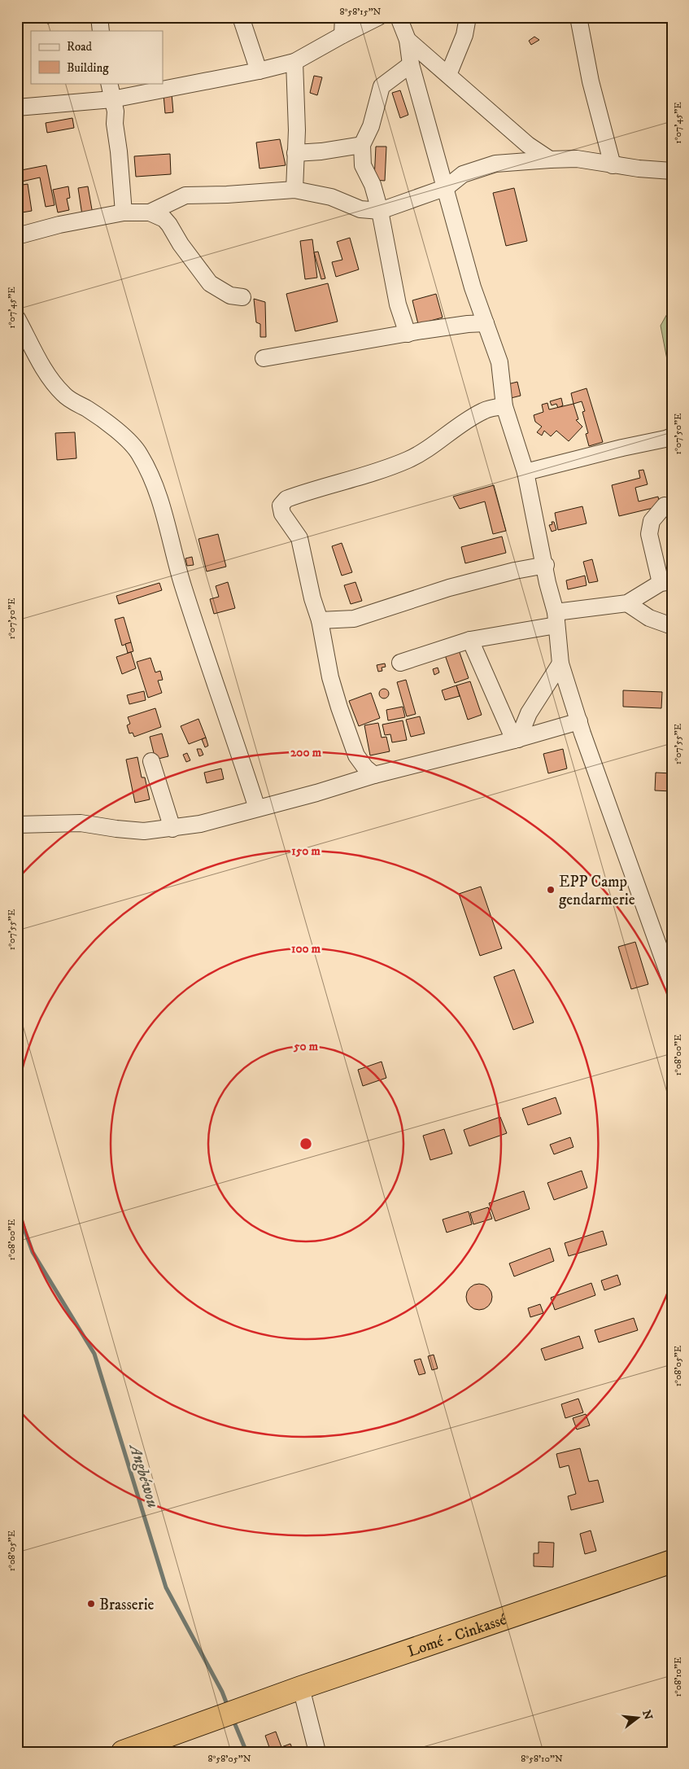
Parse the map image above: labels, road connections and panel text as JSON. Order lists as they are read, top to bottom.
{
  "streets": {
    "highway": ["Lomé - Cinkassé"]
  },
  "water": ["Angbéwou"],
  "places": ["EPP Camp gendarmerie", "Brasserie"],
  "legend": ["Road", "Building"],
  "north": "right",
  "coordinates": [
    "8°58'15\"N",
    "1°07'45\"E",
    "1°07'50\"E",
    "1°07'55\"E",
    "1°08'00\"E",
    "1°08'05\"E",
    "1°08'10\"E",
    "8°58'05\"N",
    "8°58'10\"N"
  ],
  "rings": [
    "200 m",
    "150 m",
    "100 m",
    "50 m"
  ]
}
